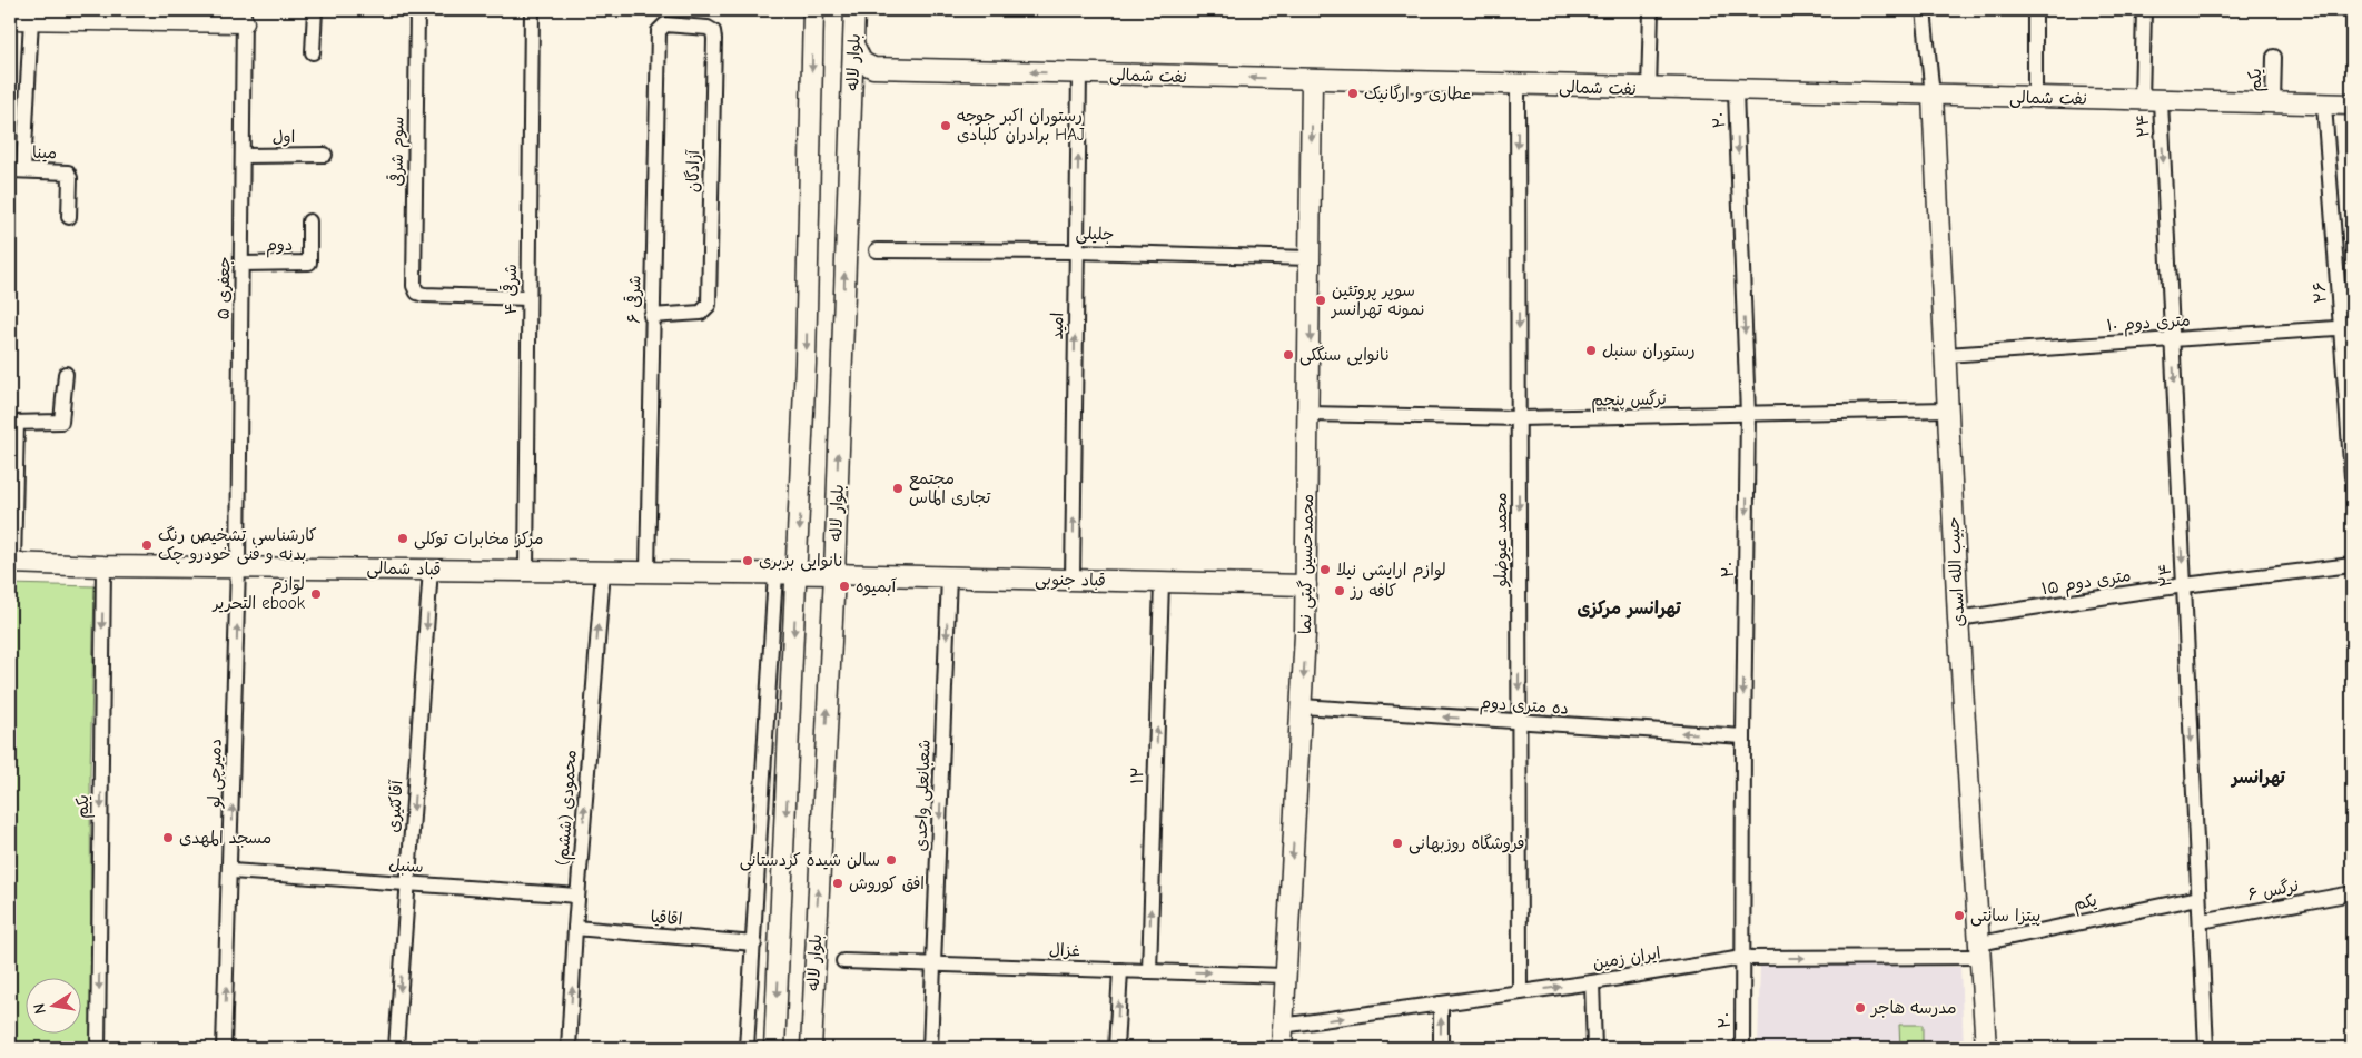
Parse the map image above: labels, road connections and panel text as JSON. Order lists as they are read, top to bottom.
{
  "streets": {
    "street": [
      "بلوار لاله",
      "نفت شمالی",
      "یکم",
      "۲۰",
      "۲۴",
      "اول",
      "سوم شرقی",
      "مینا",
      "آزادگان",
      "جلیلی",
      "دوم",
      "جعفری ۵",
      "۴ شرقی",
      "۲۶",
      "۶ شرقی",
      "۱۰ متری دوم",
      "امید",
      "نرگس پنجم",
      "محمد عیوضلو",
      "محمدحسین گیتی نما",
      "قباد شمالی",
      "حبیب الله اسدی",
      "قباد جنوبی",
      "۱۵ متری دوم",
      "ده متری دوم",
      "دمیرچی لو",
      "۱۲",
      "شعبانعلی واحدی",
      "آقاکثیری",
      "محمودی (ششم)",
      "سنبل",
      "نرگس ۶",
      "اقاقیا",
      "غزال",
      "ایران زمین"
    ]
  },
  "crossings": [
    ["بلوار لاله", "نفت شمالی"],
    ["بلوار لاله", "قباد شمالی"],
    ["بلوار لاله", "قباد جنوبی"],
    ["نفت شمالی", "یکم"],
    ["نفت شمالی", "۲۰"],
    ["نفت شمالی", "۲۴"],
    ["نفت شمالی", "۲۶"],
    ["نفت شمالی", "امید"],
    ["نفت شمالی", "محمد عیوضلو"],
    ["نفت شمالی", "محمدحسین گیتی نما"],
    ["نفت شمالی", "حبیب الله اسدی"],
    ["یکم", "۲۴"],
    ["یکم", "قباد شمالی"],
    ["یکم", "حبیب الله اسدی"],
    ["یکم", "ایران زمین"],
    ["۲۰", "نرگس پنجم"],
    ["۲۰", "ده متری دوم"],
    ["۲۰", "ایران زمین"],
    ["۲۴", "۱۰ متری دوم"],
    ["۲۴", "۱۵ متری دوم"],
    ["۲۴", "نرگس ۶"],
    ["اول", "جعفری ۵"],
    ["سوم شرقی", "۴ شرقی"],
    ["آزادگان", "۶ شرقی"],
    ["جلیلی", "امید"],
    ["جلیلی", "محمدحسین گیتی نما"],
    ["دوم", "جعفری ۵"],
    ["جعفری ۵", "قباد شمالی"],
    ["جعفری ۵", "دمیرچی لو"],
    ["۴ شرقی", "قباد شمالی"],
    ["۲۶", "۱۰ متری دوم"],
    ["۶ شرقی", "قباد شمالی"],
    ["۱۰ متری دوم", "حبیب الله اسدی"],
    ["امید", "قباد جنوبی"],
    ["نرگس پنجم", "محمد عیوضلو"],
    ["نرگس پنجم", "محمدحسین گیتی نما"],
    ["نرگس پنجم", "حبیب الله اسدی"],
    ["محمد عیوضلو", "ده متری دوم"],
    ["محمد عیوضلو", "ایران زمین"],
    ["محمدحسین گیتی نما", "قباد جنوبی"],
    ["محمدحسین گیتی نما", "ده متری دوم"],
    ["محمدحسین گیتی نما", "غزال"],
    ["محمدحسین گیتی نما", "ایران زمین"],
    ["قباد شمالی", "قباد جنوبی"],
    ["قباد شمالی", "دمیرچی لو"],
    ["قباد شمالی", "آقاکثیری"],
    ["قباد شمالی", "محمودی (ششم)"],
    ["حبیب الله اسدی", "۱۵ متری دوم"],
    ["حبیب الله اسدی", "ایران زمین"],
    ["قباد جنوبی", "۱۲"],
    ["قباد جنوبی", "شعبانعلی واحدی"],
    ["دمیرچی لو", "سنبل"],
    ["۱۲", "غزال"],
    ["شعبانعلی واحدی", "غزال"],
    ["آقاکثیری", "سنبل"],
    ["محمودی (ششم)", "سنبل"],
    ["محمودی (ششم)", "اقاقیا"]
  ],
  "one_way": [
    "یکم",
    "۲۰",
    "۲۴",
    "امید",
    "محمد عیوضلو",
    "محمدحسین گیتی نما",
    "ده متری دوم",
    "دمیرچی لو",
    "۱۲",
    "شعبانعلی واحدی",
    "آقاکثیری",
    "محمودی (ششم)",
    "ایران زمین"
  ],
  "districts": ["تهرانسر مرکزی", "تهرانسر"],
  "places": [
    "عطاری و ارگانیک",
    "رستوران اکبر جوجه برادران کلبادی HAJ",
    "سوپر پروتئین نمونه تهرانسر",
    "رستوران سنبل",
    "نانوایی سنگکی",
    "مجتمع تجاری الماس",
    "مرکز مخابرات توکلی",
    "کارشناسی تشخیص رنگ بدنه و فنی خودرو چک",
    "نانوایی بربری",
    "لوازم ارایشی نیلا",
    "آبمیوه",
    "کافه رز",
    "لوازم التحریر ebook",
    "مسجد المهدی",
    "فروشگاه روزبهانی",
    "سالن شیده کردستانی",
    "افق کوروش",
    "پیتزا سانتی",
    "مدرسه هاجر"
  ],
  "north": "left"
}
